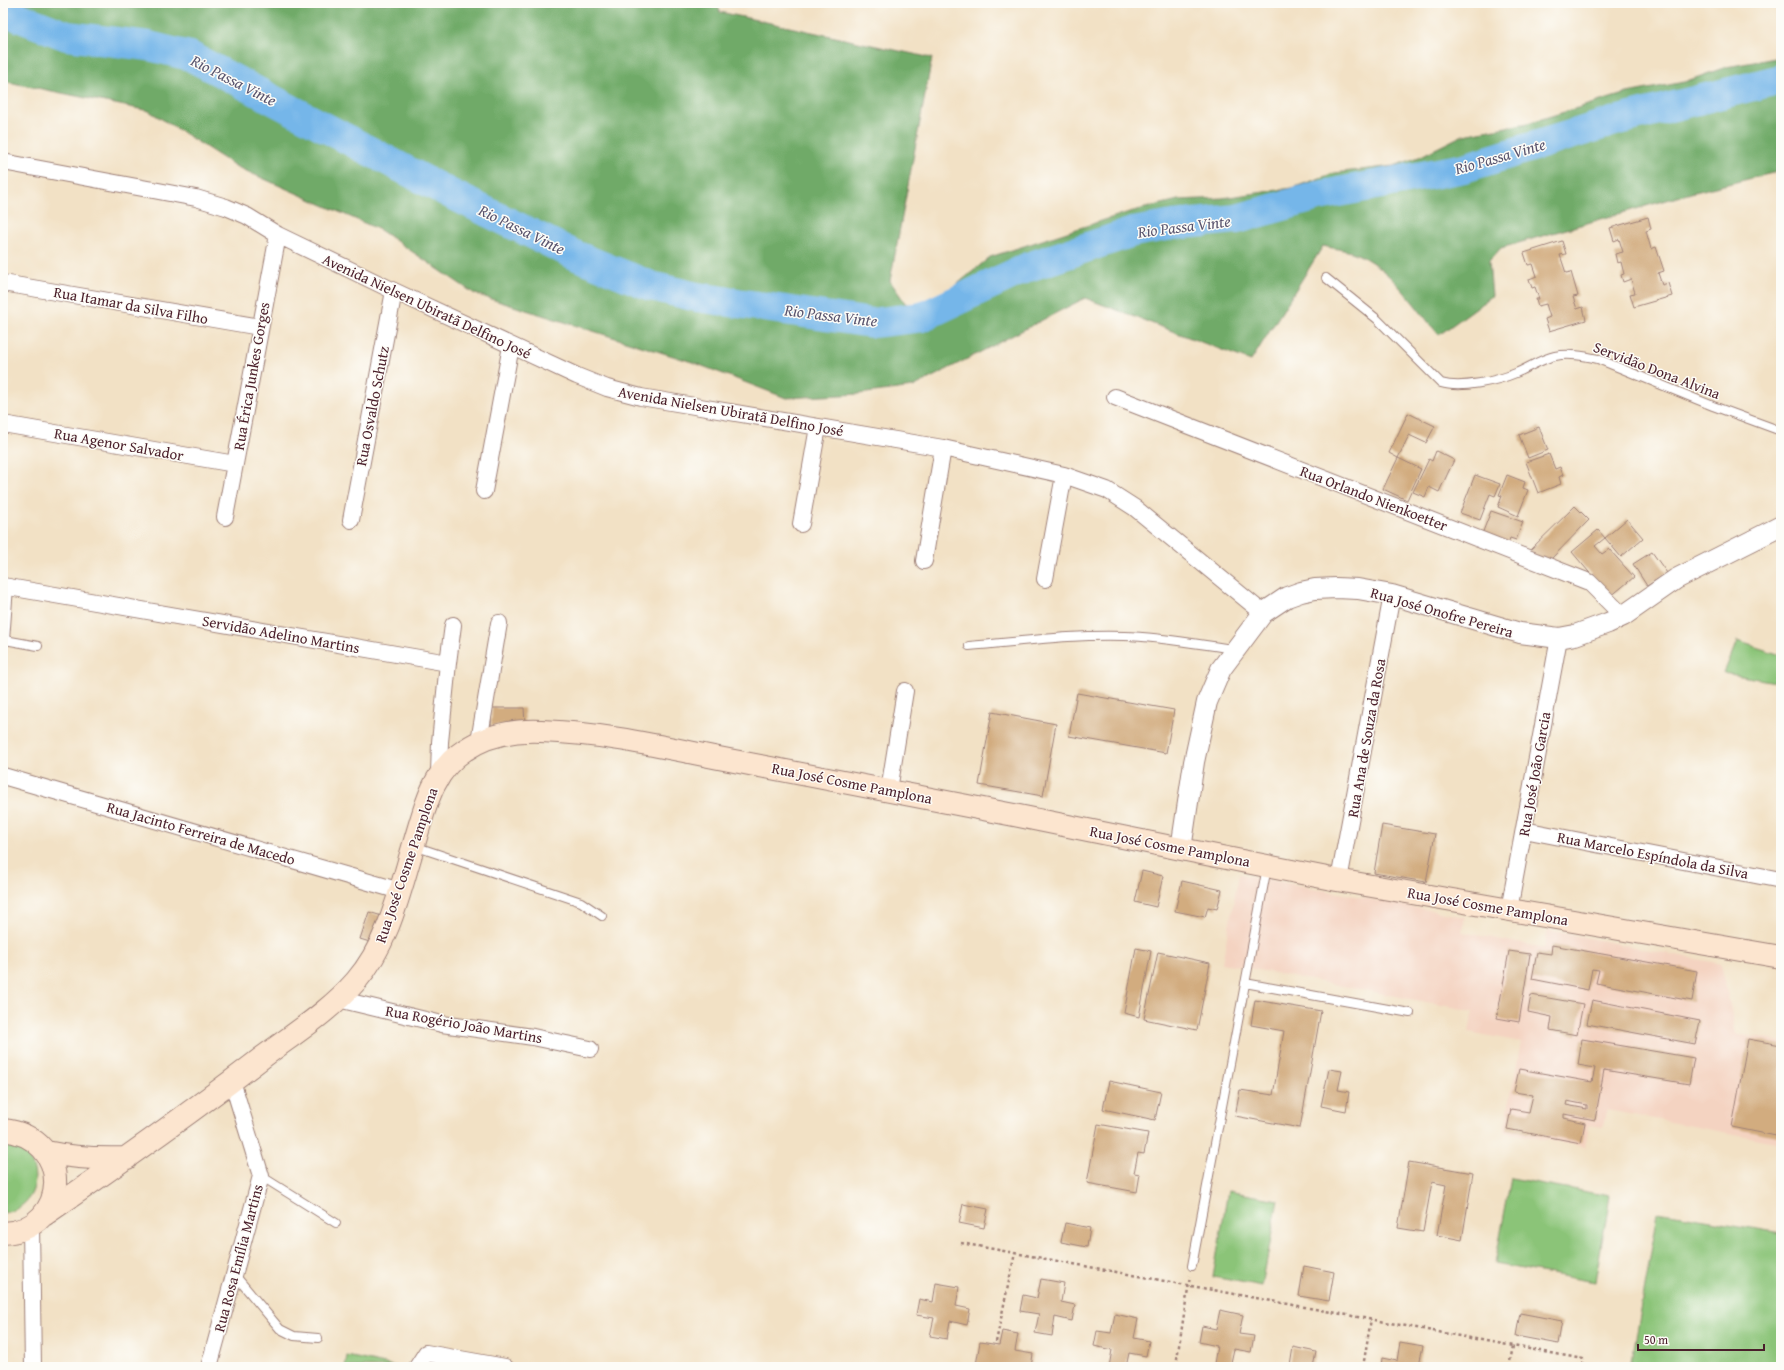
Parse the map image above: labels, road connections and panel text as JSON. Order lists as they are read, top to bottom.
{
  "streets": {
    "main road": ["Rua José Cosme Pamplona"],
    "street": [
      "Rua Itamar da Silva Filho",
      "Avenida Nielsen Ubiratã Delfino José",
      "Rua Érica Junkes Gorges",
      "Rua Osvaldo Schutz",
      "Rua Agenor Salvador",
      "Rua Orlando Nienkoetter",
      "Rua José Onofre Pereira",
      "Servidão Adelino Martins",
      "Rua Ana de Souza da Rosa",
      "Rua José João Garcia",
      "Rua Jacinto Ferreira de Macedo",
      "Rua Marcelo Espíndola da Silva",
      "Rua Rogério João Martins",
      "Rua Rosa Emília Martins"
    ],
    "lane": ["Servidão Dona Alvina"]
  },
  "crossings": [
    ["Rua Itamar da Silva Filho", "Rua Érica Junkes Gorges"],
    ["Avenida Nielsen Ubiratã Delfino José", "Rua Érica Junkes Gorges"],
    ["Avenida Nielsen Ubiratã Delfino José", "Rua Osvaldo Schutz"],
    ["Avenida Nielsen Ubiratã Delfino José", "Rua José Onofre Pereira"],
    ["Rua Érica Junkes Gorges", "Rua Agenor Salvador"],
    ["Rua Orlando Nienkoetter", "Rua José Onofre Pereira"],
    ["Rua José Onofre Pereira", "Rua Ana de Souza da Rosa"],
    ["Rua José Onofre Pereira", "Rua José João Garcia"],
    ["Rua José Onofre Pereira", "Rua José Cosme Pamplona"],
    ["Rua Ana de Souza da Rosa", "Rua José Cosme Pamplona"],
    ["Rua José João Garcia", "Rua José Cosme Pamplona"],
    ["Rua José João Garcia", "Rua Marcelo Espíndola da Silva"],
    ["Rua José Cosme Pamplona", "Rua Jacinto Ferreira de Macedo"],
    ["Rua José Cosme Pamplona", "Rua Rogério João Martins"],
    ["Rua José Cosme Pamplona", "Rua Rosa Emília Martins"]
  ],
  "water": ["Rio Passa Vinte"],
  "scale_bar": "50 m"
}
